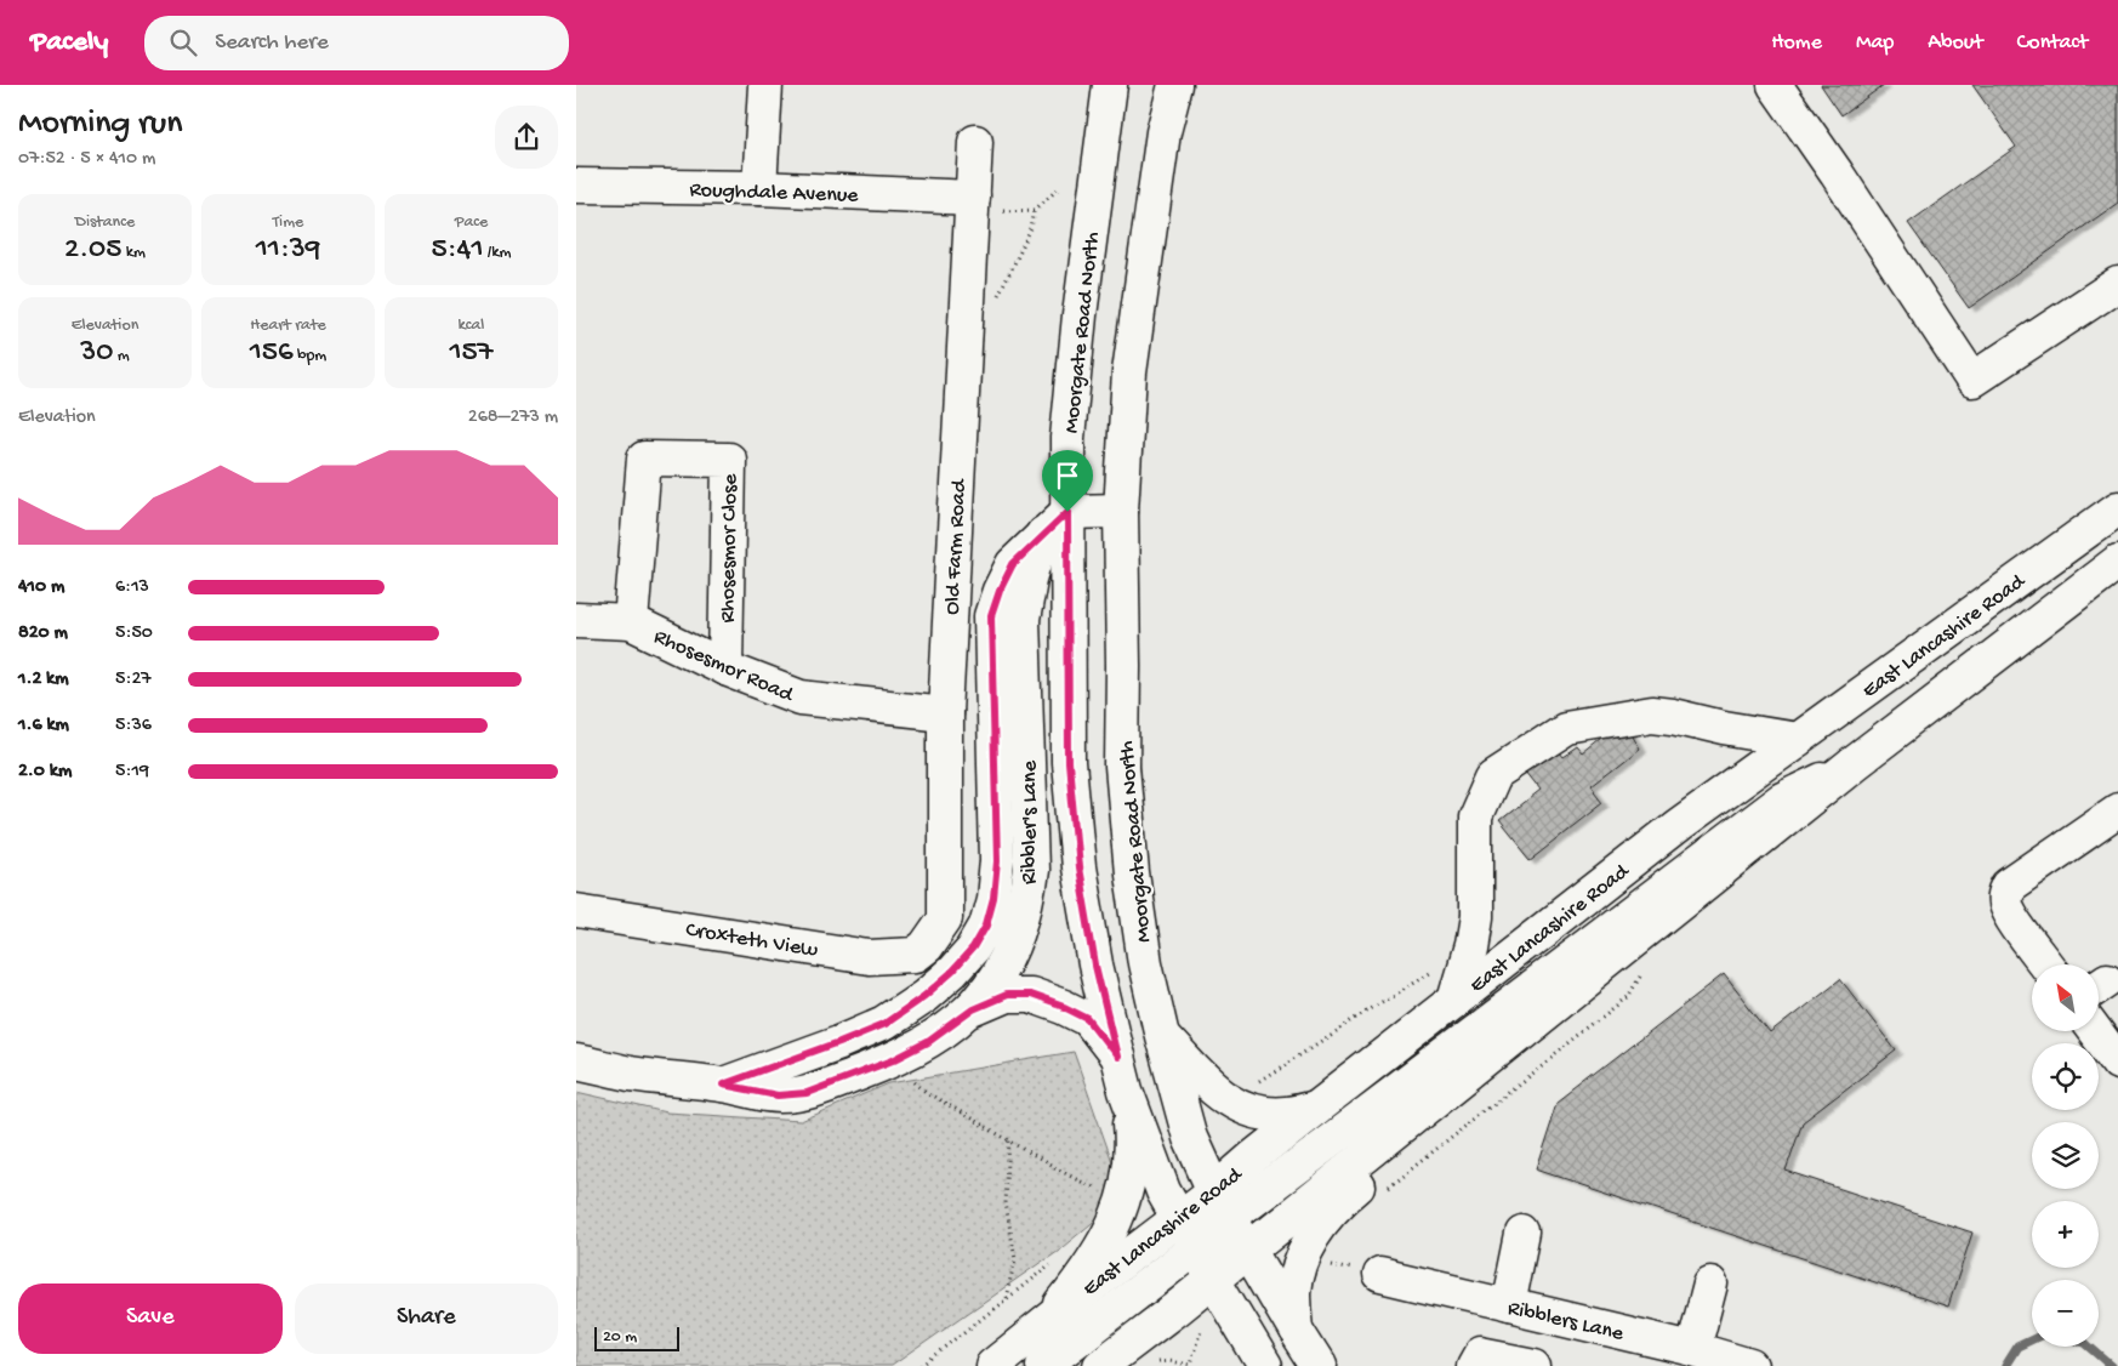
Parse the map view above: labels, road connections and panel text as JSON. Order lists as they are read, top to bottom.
{
  "streets": {
    "main road": [
      "Roughdale Avenue",
      "Moorgate Road North",
      "Old Farm Road",
      "Rhosesmor Close",
      "East Lancashire Road",
      "Rhosesmor Road",
      "Ribbler's Lane",
      "Croxteth View",
      "Ribblers Lane"
    ]
  },
  "crossings": [
    ["Roughdale Avenue", "Old Farm Road"],
    ["Moorgate Road North", "East Lancashire Road"],
    ["Moorgate Road North", "Ribbler's Lane"],
    ["Old Farm Road", "Rhosesmor Road"],
    ["Old Farm Road", "Croxteth View"],
    ["Rhosesmor Close", "Rhosesmor Road"]
  ],
  "scale_bar": "20 m",
  "north": "top left",
  "page": {
    "header": "Pacely",
    "search": "Search here",
    "nav": [
      "Home",
      "Map",
      "About",
      "Contact"
    ],
    "heading": ["Morning run", "07:52 · 5 × 410 m"],
    "stats": [
      ["Distance", "2.05 km"],
      ["Time", "11:39"],
      ["Pace", "5:41 /km"],
      ["Elevation", "30 m"],
      ["Heart rate", "156 bpm"],
      ["kcal", "157"]
    ],
    "chart": ["Elevation", "268–273 m"],
    "list": [
      {
        "name": "410 m",
        "note": "6:13"
      },
      {
        "name": "820 m",
        "note": "5:50"
      },
      {
        "name": "1.2 km",
        "note": "5:27"
      },
      {
        "name": "1.6 km",
        "note": "5:36"
      },
      {
        "name": "2.0 km",
        "note": "5:19"
      }
    ],
    "map_buttons": ["+", "−"],
    "buttons": ["Save", "Share"],
    "scale": "20 m"
  }
}
